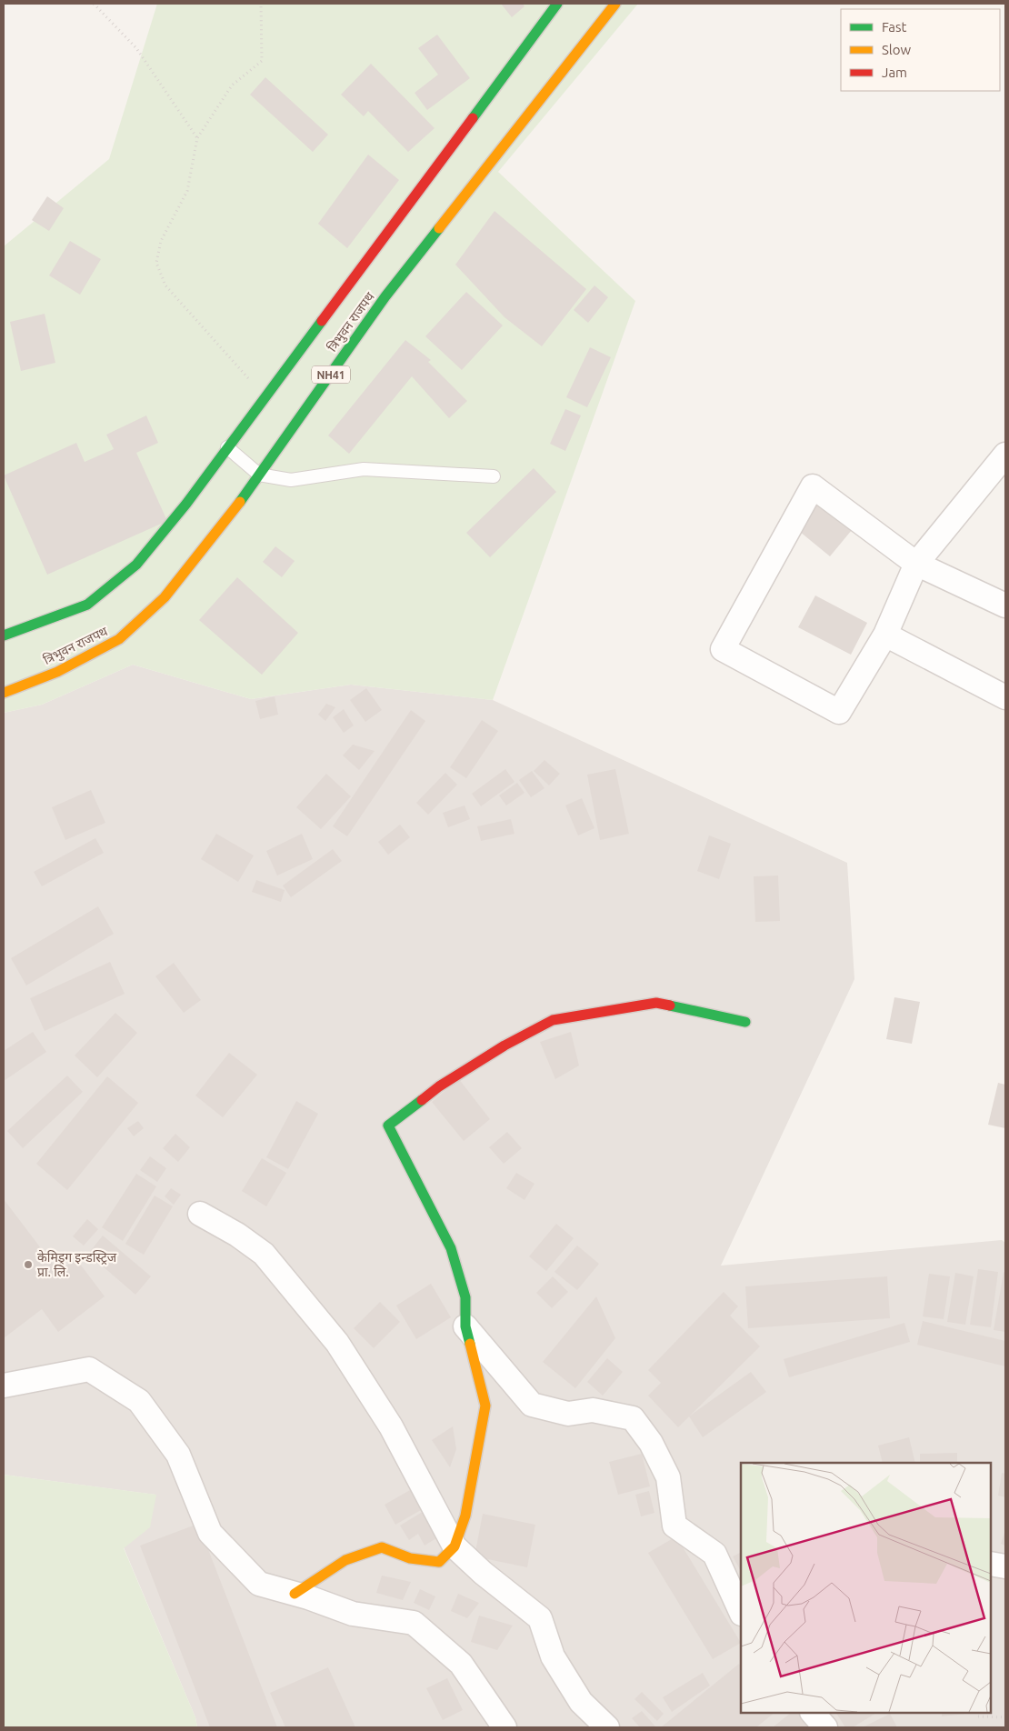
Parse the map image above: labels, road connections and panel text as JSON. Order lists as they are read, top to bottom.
{
  "streets": {
    "main road": ["त्रिभुवन राजपथ", "NH41"]
  },
  "places": ["केमिड्रग इन्डस्ट्रिज प्रा. लि."],
  "legend": ["Fast", "Slow", "Jam"]
}
